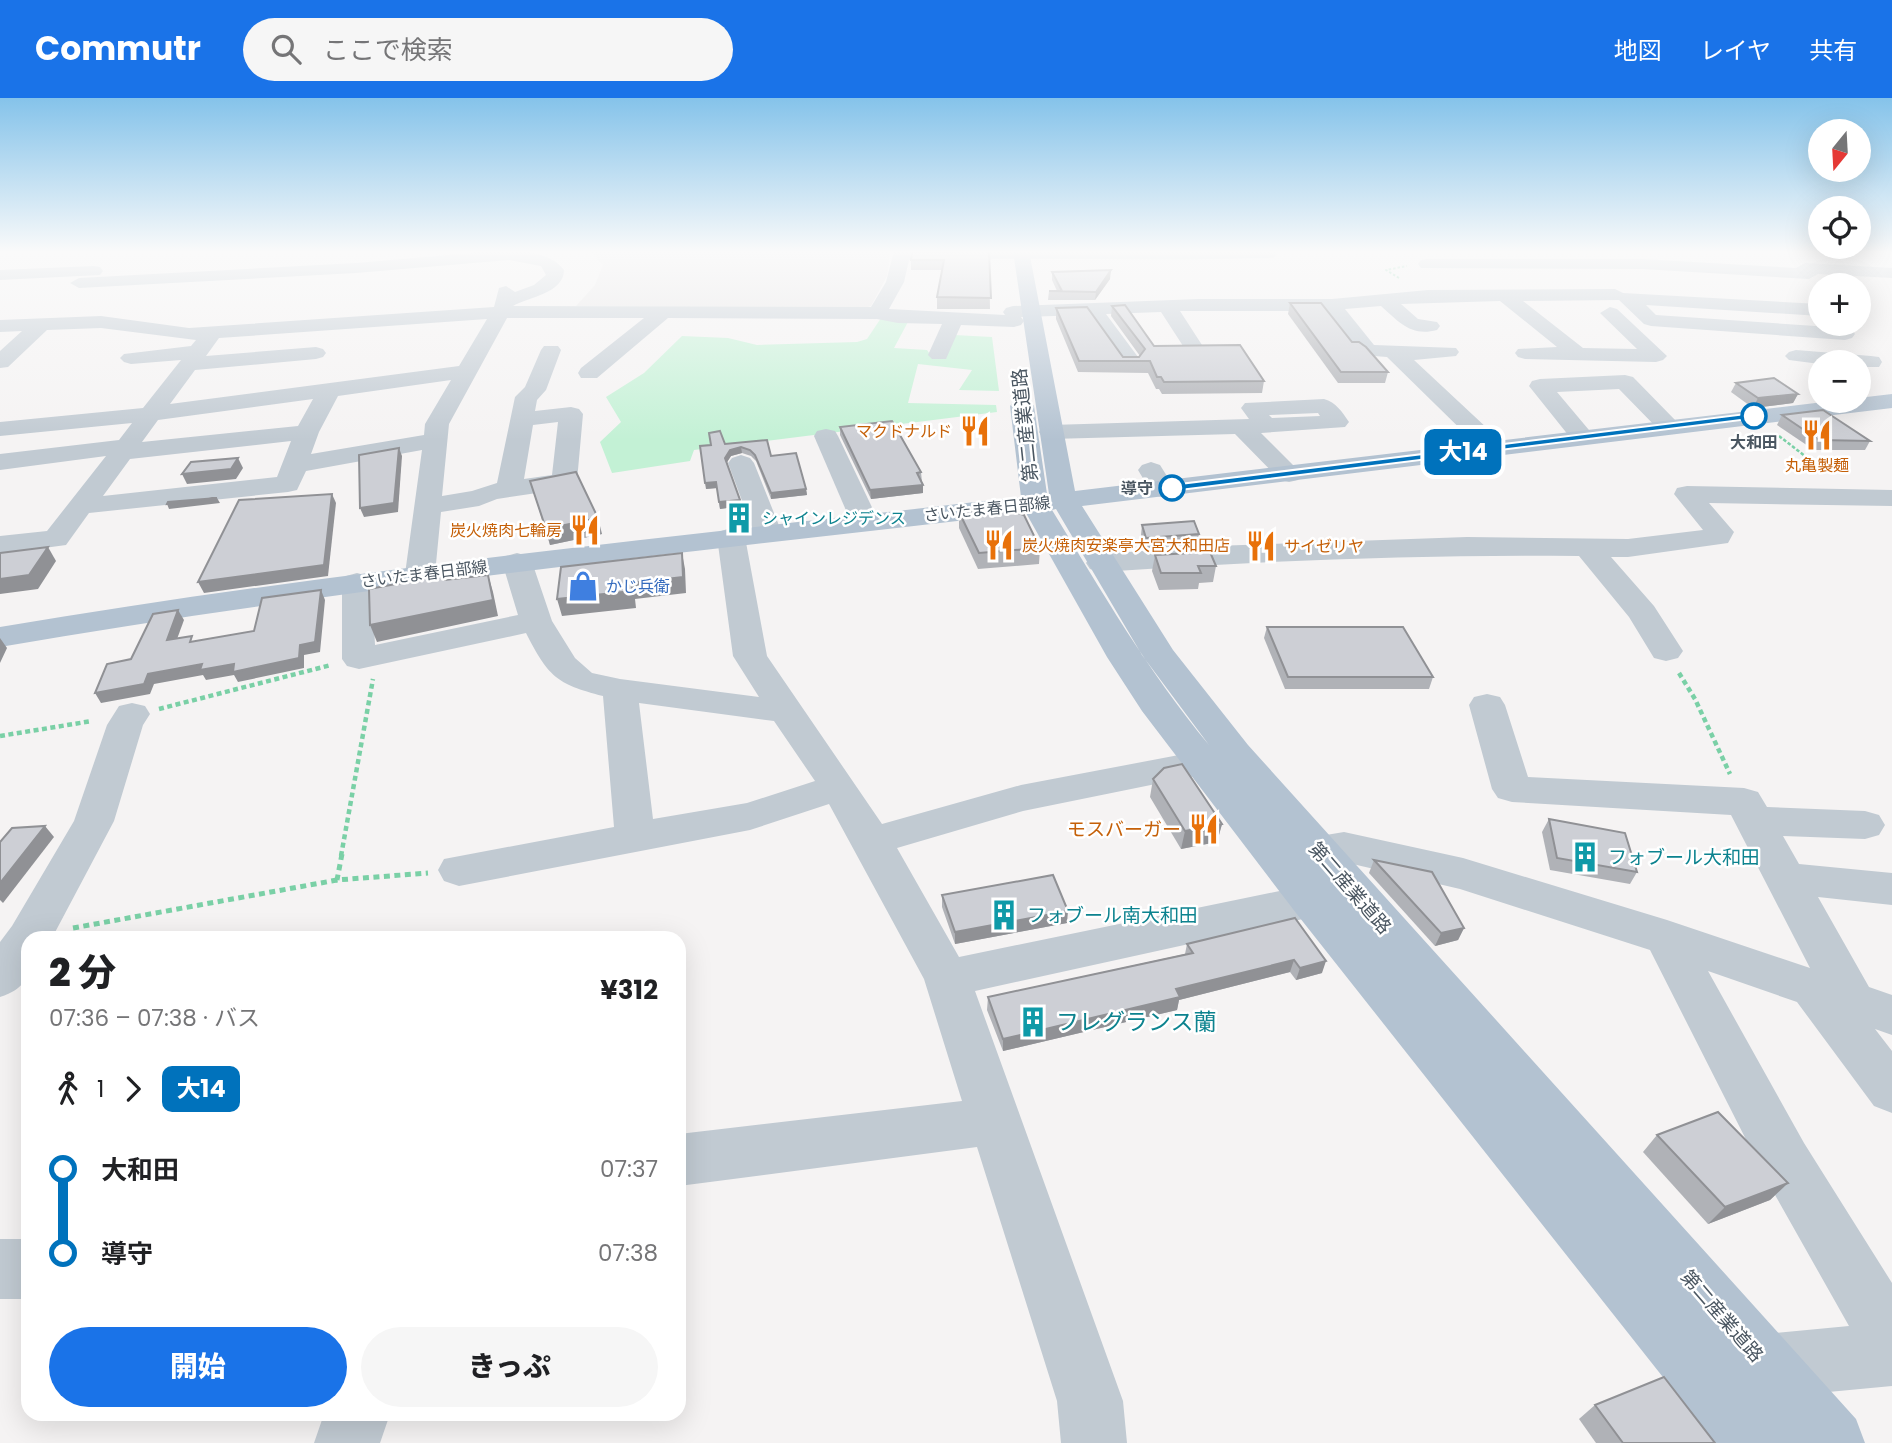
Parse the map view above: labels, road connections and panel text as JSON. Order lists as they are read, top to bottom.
{
  "streets": {
    "main road": ["第二産業道路", "さいたま春日部線"]
  },
  "crossings": [
    ["第二産業道路", "さいたま春日部線"]
  ],
  "places": {
    "other": ["大和田", "導守"],
    "restaurant": [
      "マクドナルド",
      "丸亀製麺",
      "炭火焼肉七輪房",
      "炭火焼肉安楽亭大宮大和田店",
      "サイゼリヤ",
      "モスバーガー"
    ],
    "building": [
      "シャインレジデンス",
      "フォブール大和田",
      "フォブール南大和田",
      "フレグランス蘭"
    ],
    "shop": ["かじ兵衛"]
  },
  "lines": ["bus line 大14"],
  "north": "bottom",
  "page": {
    "header": "Commutr",
    "search": "ここで検索",
    "nav": ["地図", "レイヤ", "共有"],
    "on_map": "大14",
    "map_buttons": ["+", "−"],
    "heading": ["2 分", "07:36 – 07:38 · バス", "¥312"],
    "legs": ["1", "大14"],
    "list": [
      {
        "name": "大和田",
        "value": "07:37"
      },
      {
        "name": "導守",
        "value": "07:38"
      }
    ],
    "buttons": ["開始", "きっぷ"]
  }
}
